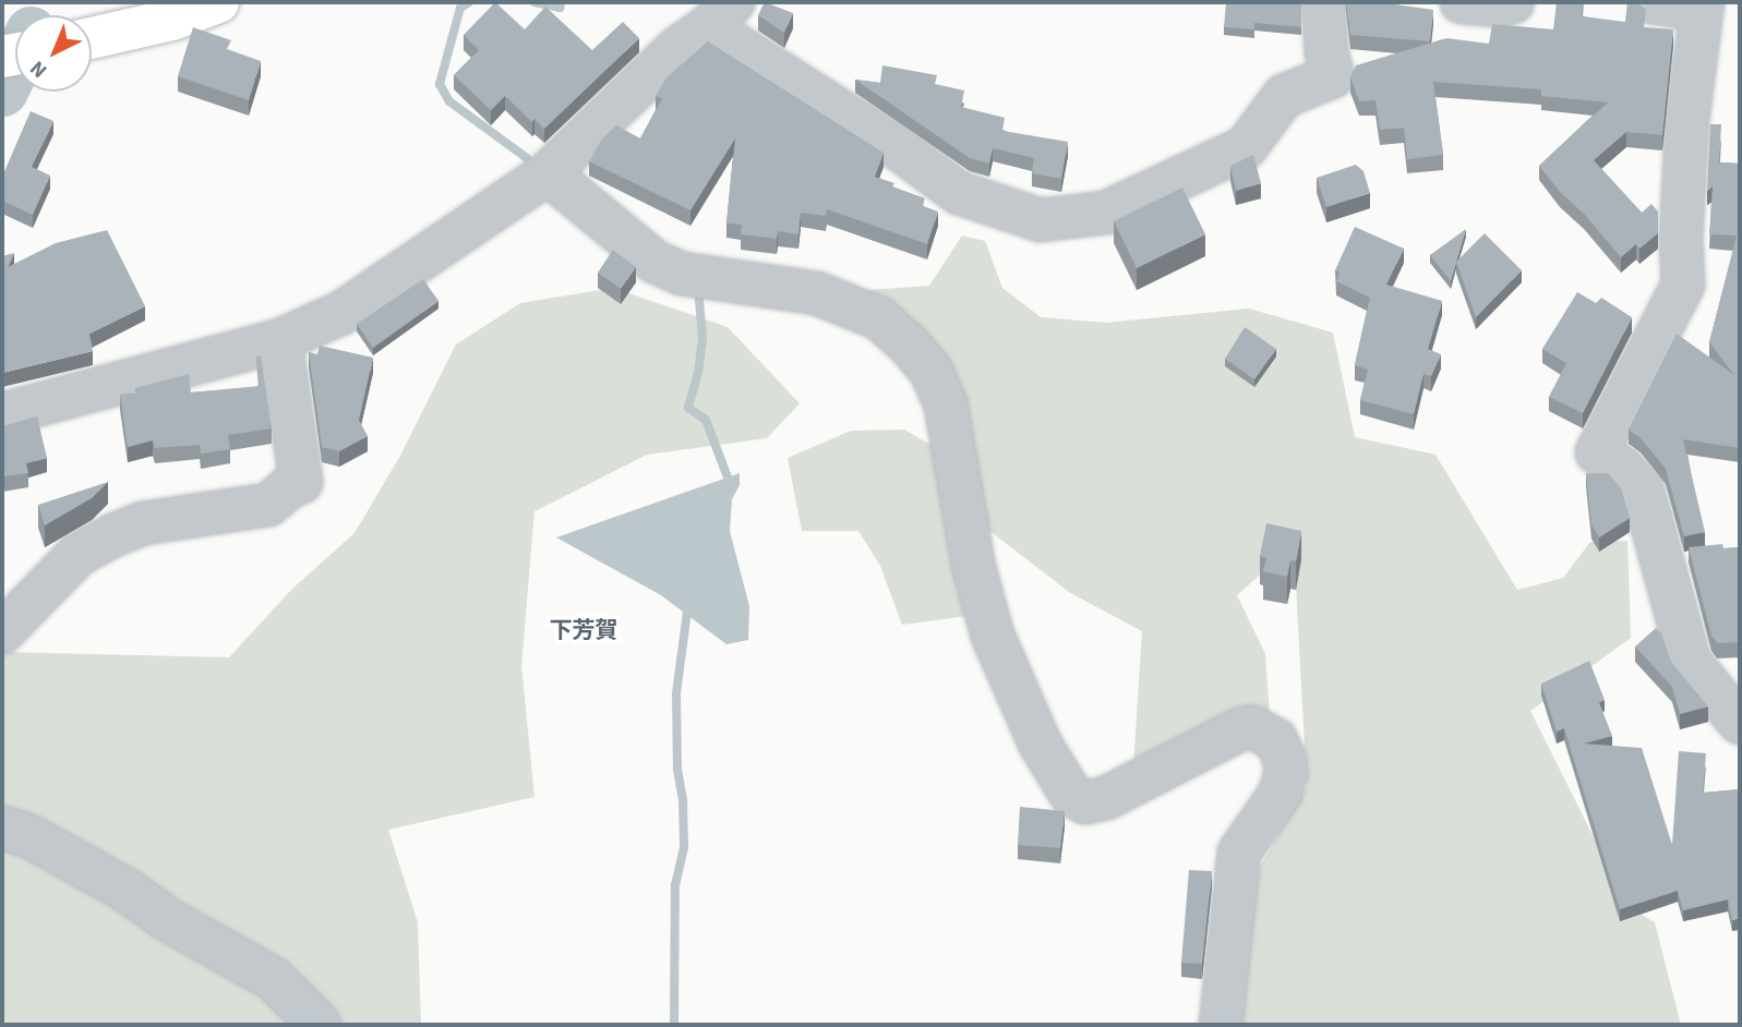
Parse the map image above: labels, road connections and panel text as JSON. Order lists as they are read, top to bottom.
{
  "districts": ["下芳賀"],
  "north": "bottom left"
}
